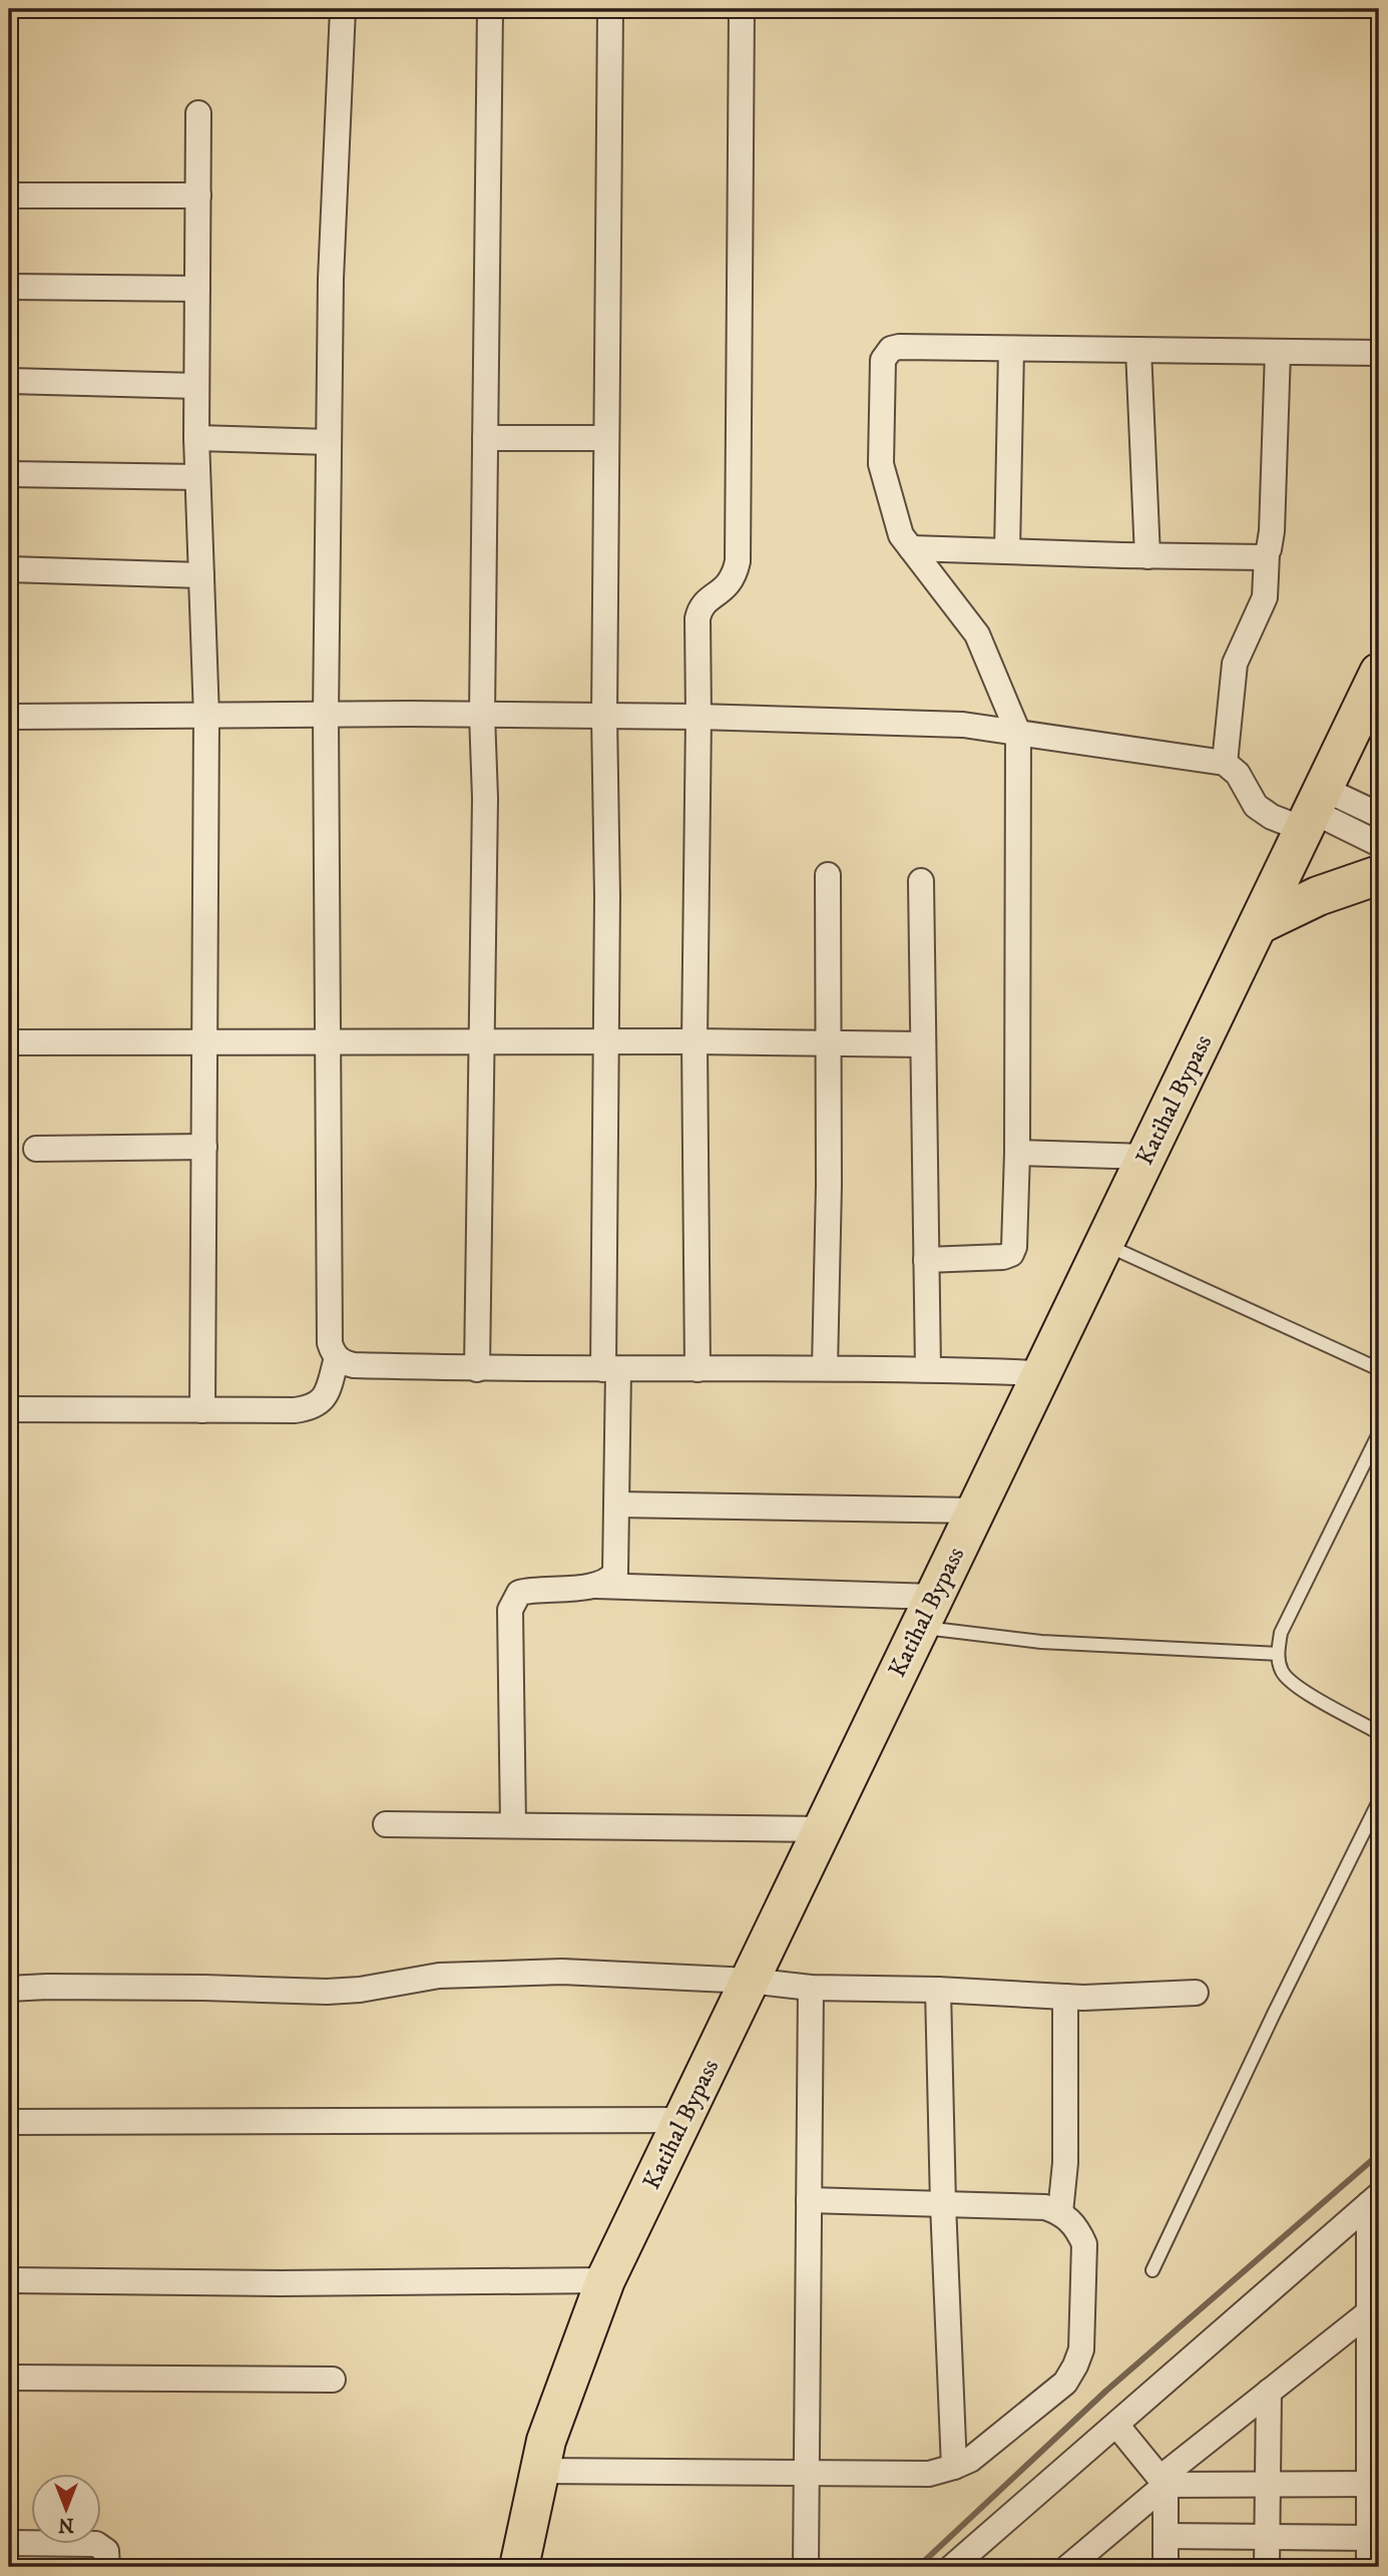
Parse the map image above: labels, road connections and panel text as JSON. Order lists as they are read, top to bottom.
{
  "streets": {
    "main road": ["Katihal Bypass"]
  },
  "north": "bottom"
}
